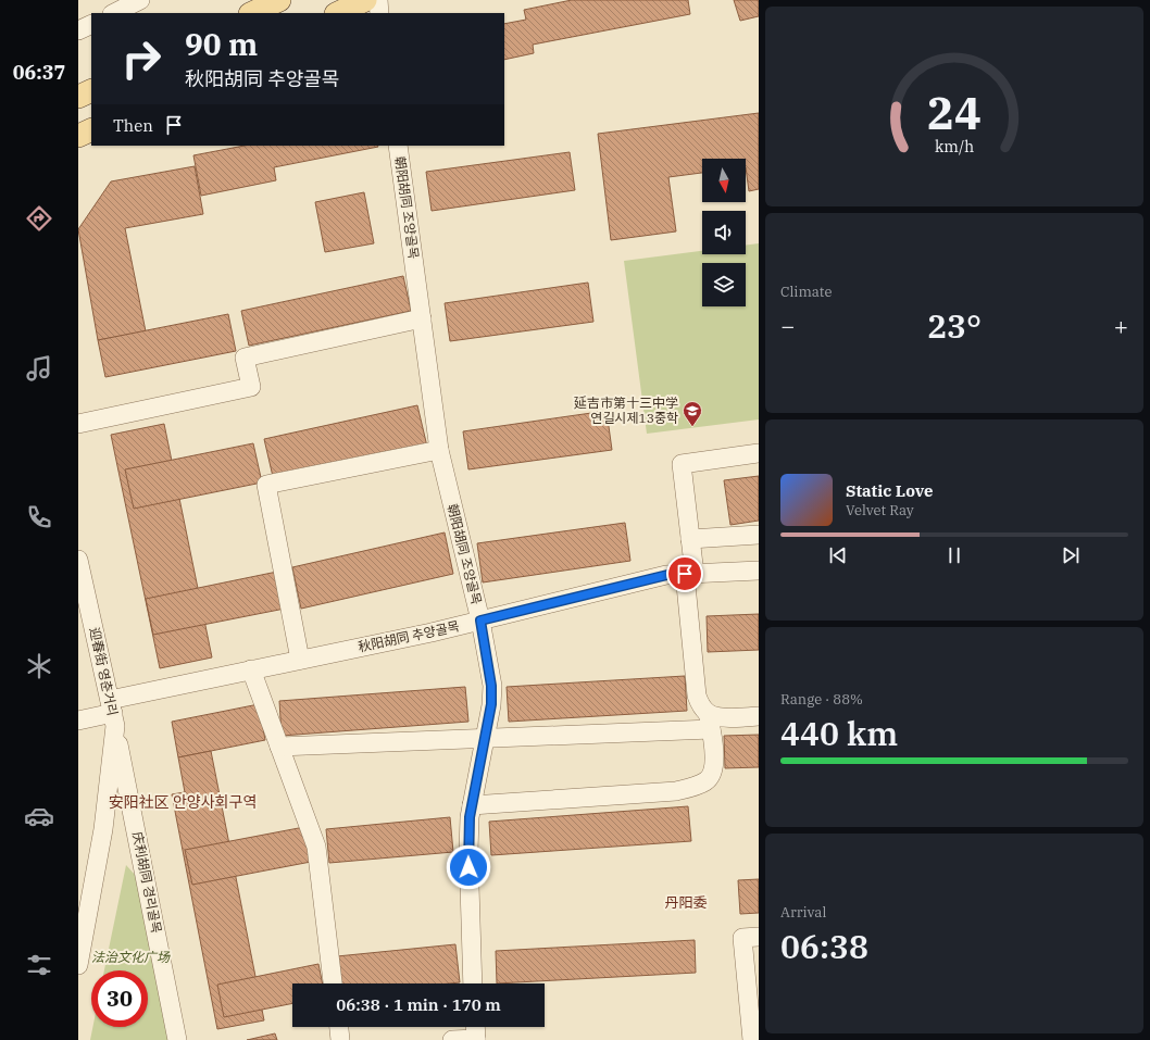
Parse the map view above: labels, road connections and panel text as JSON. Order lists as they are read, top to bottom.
{
  "streets": {
    "street": [
      "朝阳胡同 조양골목",
      "秋阳胡同 추양골목",
      "迎春街 영춘거리",
      "庆利胡同 경리골목"
    ]
  },
  "crossings": [
    ["朝阳胡同 조양골목", "秋阳胡同 추양골목"],
    ["秋阳胡同 추양골목", "迎春街 영춘거리"],
    ["秋阳胡同 추양골목", "庆利胡同 경리골목"],
    ["迎春街 영춘거리", "庆利胡同 경리골목"]
  ],
  "districts": ["安阳社区 안양사회구역", "丹阳委"],
  "parks": ["法治文化广场"],
  "places": {
    "school or university": ["延吉市第十三中学 연길시제13중학"]
  },
  "north": "bottom",
  "page": {
    "tabs": "06:37",
    "turn": ["90 m", "秋阳胡同 추양골목"],
    "then": "Then",
    "tile": [
      "Climate",
      ["Range · 88%", "440 km"],
      ["Arrival", "06:38"]
    ],
    "heat": ["−", "23°", "+"],
    "song": ["Static Love", "Velvet Ray"],
    "limit": "30",
    "trip": "06:38 · 1 min · 170 m",
    "gauge": ["24", "km/h"]
  }
}
